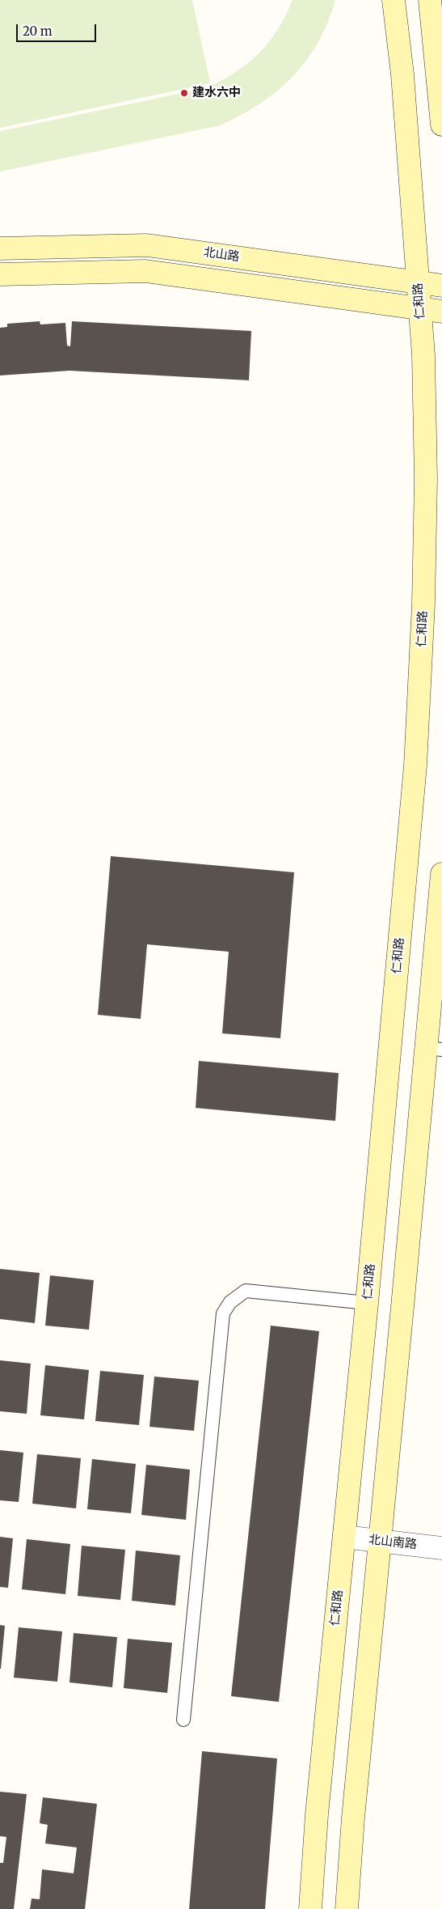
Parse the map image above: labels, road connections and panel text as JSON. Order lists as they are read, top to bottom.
{
  "streets": {
    "main road": ["北山路", "仁和路"],
    "street": ["北山南路"]
  },
  "crossings": [
    ["北山路", "仁和路"],
    ["仁和路", "北山南路"]
  ],
  "places": ["建水六中"],
  "scale_bar": "20 m"
}
